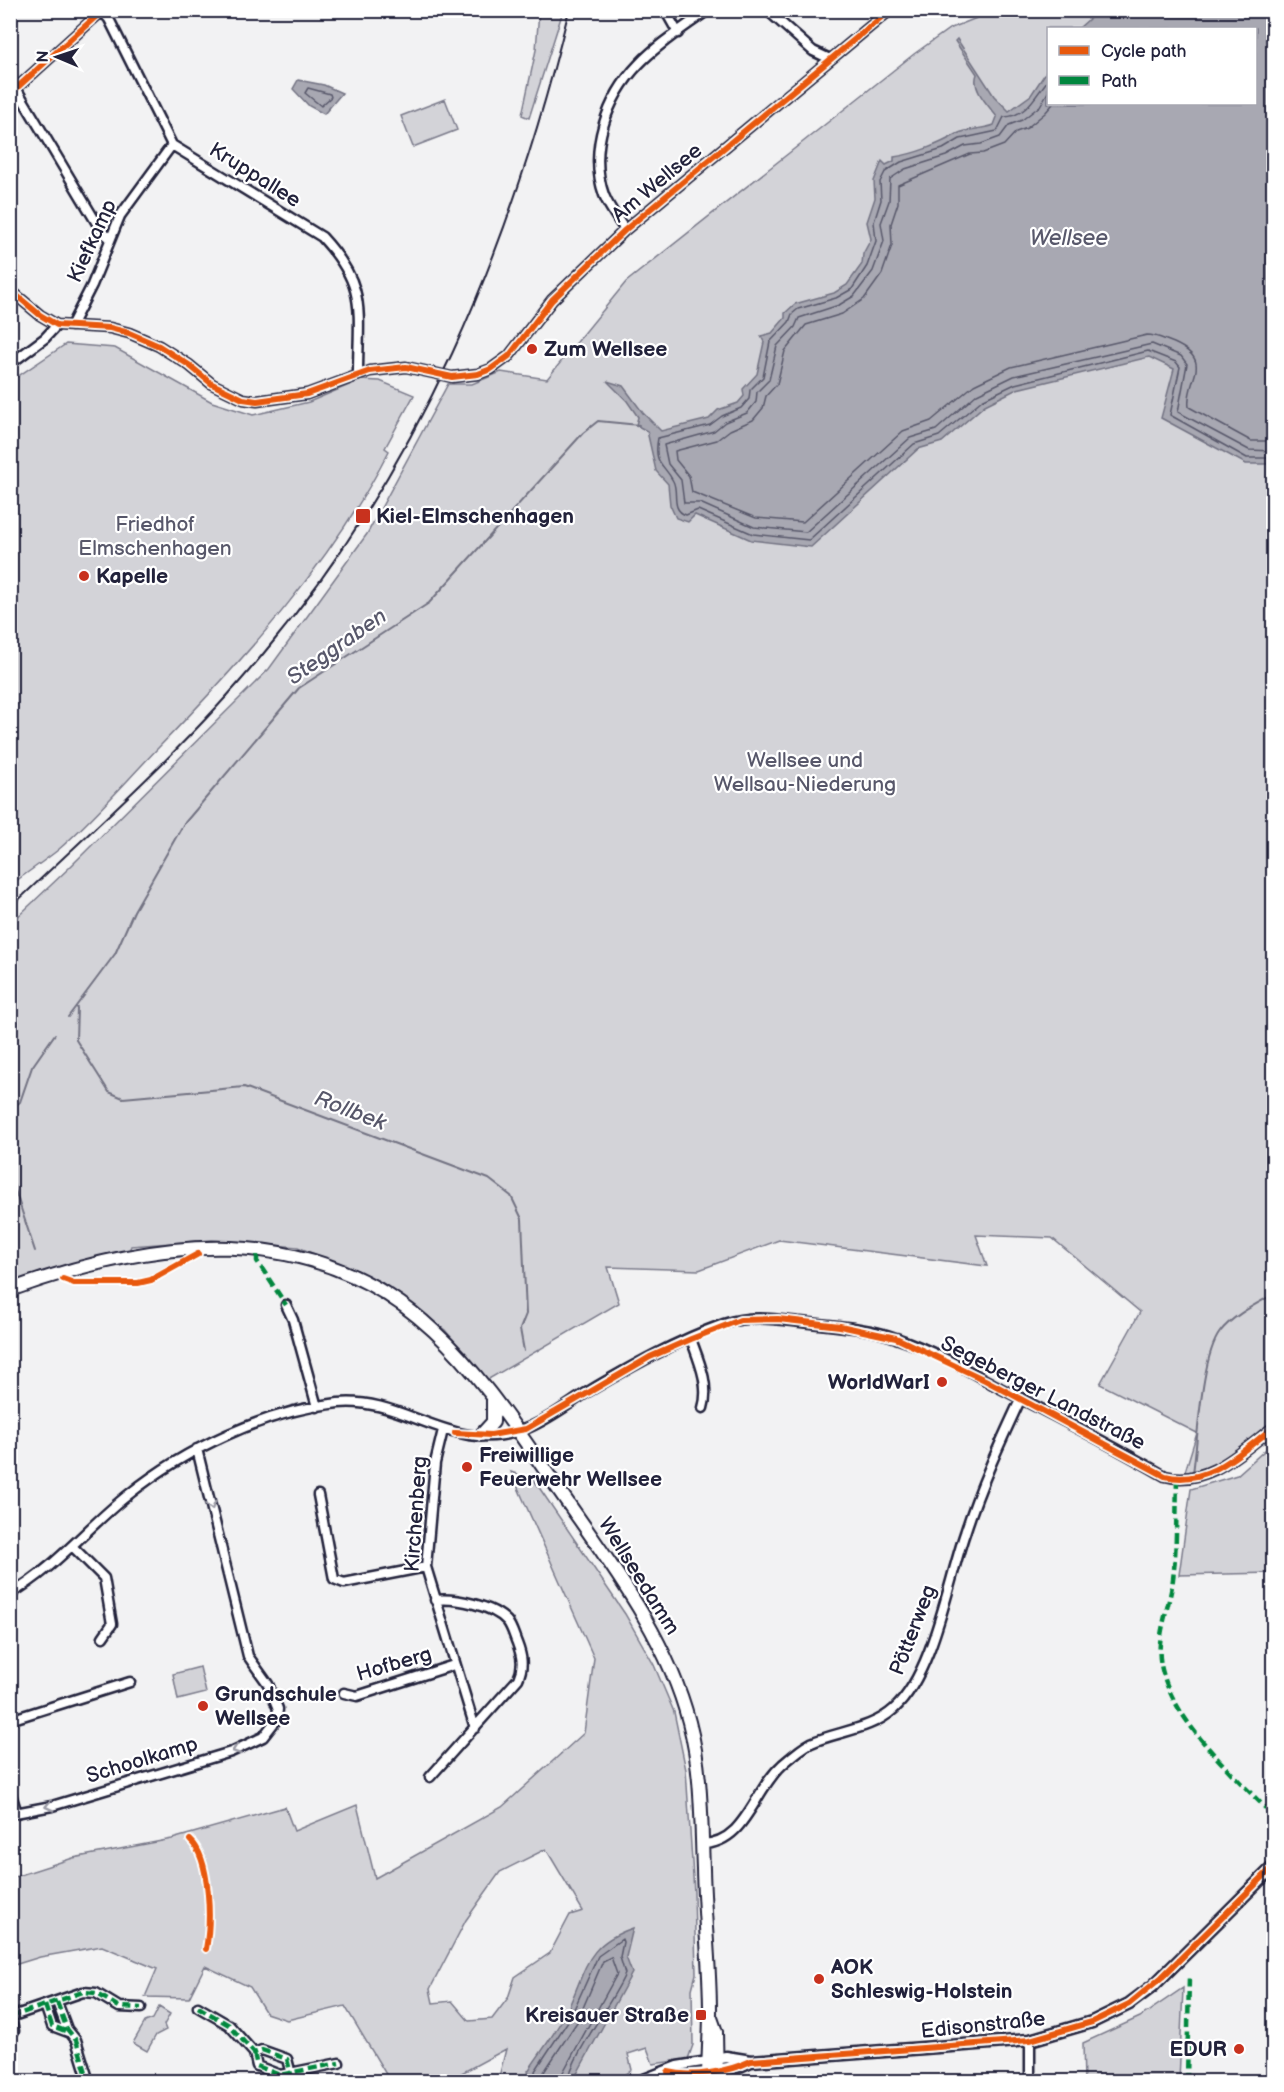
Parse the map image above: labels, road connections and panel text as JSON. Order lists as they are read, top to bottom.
{
  "streets": {
    "main road": ["Wellseedamm"],
    "street": [
      "Kruppallee",
      "Am Wellsee",
      "Kiefkamp",
      "Segeberger Landstraße",
      "Kirchenberg",
      "Pötterweg",
      "Hofberg",
      "Schoolkamp",
      "Edisonstraße"
    ]
  },
  "crossings": [
    ["Kruppallee", "Am Wellsee"],
    ["Kruppallee", "Kiefkamp"],
    ["Am Wellsee", "Kiefkamp"],
    ["Segeberger Landstraße", "Kirchenberg"],
    ["Segeberger Landstraße", "Wellseedamm"],
    ["Segeberger Landstraße", "Pötterweg"],
    ["Segeberger Landstraße", "Schoolkamp"],
    ["Kirchenberg", "Hofberg"],
    ["Wellseedamm", "Pötterweg"],
    ["Wellseedamm", "Edisonstraße"]
  ],
  "water": ["Wellsee", "Steggraben", "Rollbek"],
  "parks": ["Friedhof Elmschenhagen", "Wellsee und Wellsau-Niederung"],
  "places": {
    "other": [
      "Zum Wellsee",
      "Kapelle",
      "WorldWarI",
      "Freiwillige Feuerwehr Wellsee",
      "Grundschule Wellsee",
      "AOK Schleswig-Holstein",
      "EDUR"
    ],
    "transit": ["Kiel-Elmschenhagen", "Kreisauer Straße"]
  },
  "legend": ["Cycle path", "Path"],
  "north": "left"
}
